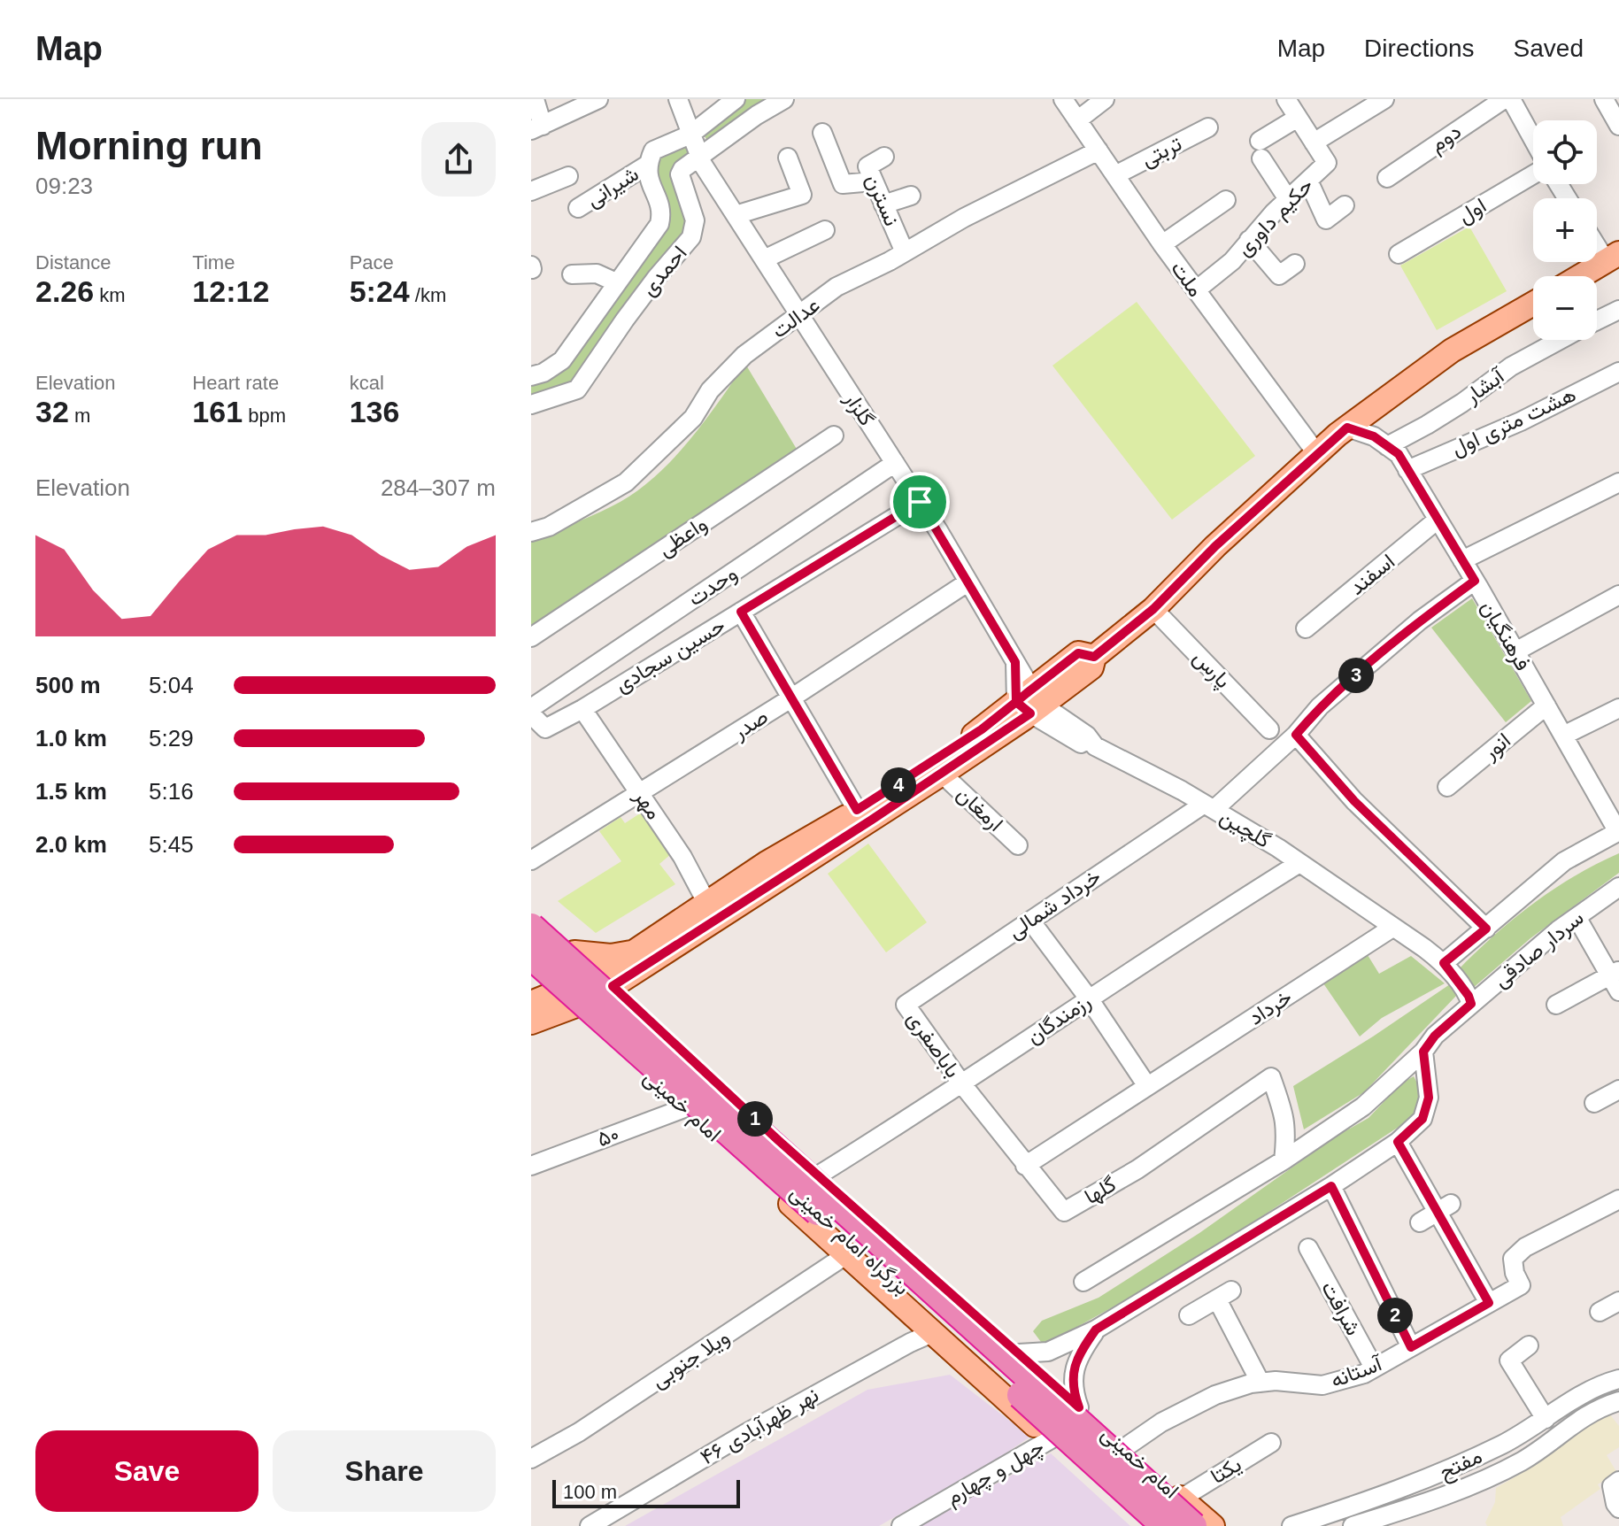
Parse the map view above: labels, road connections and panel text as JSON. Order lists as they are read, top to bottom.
{
  "streets": {
    "highway": ["بزرگراه امام خمینی"],
    "main road": ["امام خمینی"],
    "street": [
      "دوم",
      "تربتی",
      "شیرانی",
      "نسترن",
      "اول",
      "حکیم داوری",
      "احمدی",
      "ملت",
      "عدالت",
      "آبشار",
      "گلزار",
      "هشت متری اول",
      "واعظی",
      "اسفند",
      "وحدت",
      "فرهنگیان",
      "حسین سجادی",
      "پارس",
      "صدر",
      "انور",
      "مهر",
      "ارمغان",
      "گلچین",
      "خرداد شمالی",
      "سردار صادقی",
      "خرداد",
      "رزمندگان",
      "باباصفری",
      "۵۰",
      "گلها",
      "شرافت",
      "ویلا جنوبی",
      "آستانه",
      "نهر ظهرآبادی ۴۶",
      "مفتح",
      "یکتا",
      "چهل و چهارم"
    ]
  },
  "crossings": [
    ["تربتی", "ملت"],
    ["شیرانی", "احمدی"],
    ["نسترن", "عدالت"],
    ["حکیم داوری", "ملت"],
    ["احمدی", "گلزار"],
    ["ملت", "عدالت"],
    ["عدالت", "گلزار"],
    ["آبشار", "فرهنگیان"],
    ["گلزار", "وحدت"],
    ["گلزار", "حسین سجادی"],
    ["گلزار", "صدر"],
    ["گلزار", "گلچین"],
    ["هشت متری اول", "فرهنگیان"],
    ["اسفند", "فرهنگیان"],
    ["فرهنگیان", "انور"],
    ["فرهنگیان", "خرداد شمالی"],
    ["حسین سجادی", "مهر"],
    ["صدر", "مهر"],
    ["گلچین", "خرداد شمالی"],
    ["گلچین", "سردار صادقی"],
    ["گلچین", "خرداد"],
    ["گلچین", "رزمندگان"],
    ["خرداد شمالی", "باباصفری"],
    ["سردار صادقی", "گلها"],
    ["خرداد", "گلها"],
    ["رزمندگان", "باباصفری"],
    ["رزمندگان", "امام خمینی"],
    ["رزمندگان", "گلها"],
    ["باباصفری", "گلها"],
    ["امام خمینی", "۵۰"],
    ["امام خمینی", "ویلا جنوبی"],
    ["امام خمینی", "آستانه"],
    ["امام خمینی", "نهر ظهرآبادی ۴۶"],
    ["امام خمینی", "یکتا"],
    ["امام خمینی", "چهل و چهارم"],
    ["شرافت", "آستانه"]
  ],
  "scale_bar": "100 m",
  "page": {
    "header": "Map",
    "nav": ["Map", "Directions", "Saved"],
    "heading": ["Morning run", "09:23"],
    "map_buttons": ["+", "−"],
    "stats": [
      ["Distance", "2.26 km"],
      ["Time", "12:12"],
      ["Pace", "5:24 /km"],
      ["Elevation", "32 m"],
      ["Heart rate", "161 bpm"],
      ["kcal", "136"]
    ],
    "chart": ["Elevation", "284–307 m"],
    "pins": [
      "3",
      "4",
      "1",
      "2"
    ],
    "list": [
      {
        "name": "500 m",
        "note": "5:04"
      },
      {
        "name": "1.0 km",
        "note": "5:29"
      },
      {
        "name": "1.5 km",
        "note": "5:16"
      },
      {
        "name": "2.0 km",
        "note": "5:45"
      }
    ],
    "buttons": ["Save", "Share"],
    "scale": "100 m"
  }
}
